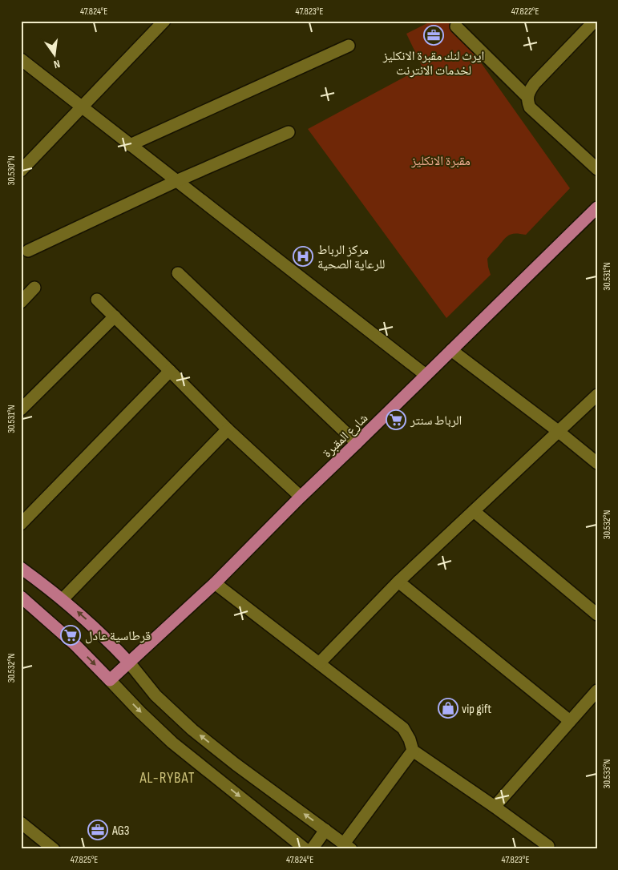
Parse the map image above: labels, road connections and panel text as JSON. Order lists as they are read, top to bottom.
{
  "streets": {
    "main road": ["شارع المقبرة"]
  },
  "districts": ["AL-RYBAT"],
  "parks": ["مقبرة الانكليز"],
  "places": {
    "office": ["ايرث لنك مقبرة الانكليز لخدمات الانترنت", "AG3"],
    "hospital": ["مركز الرباط للرعاية الصحية"],
    "supermarket": ["الرباط سنتر", "قرطاسية عادل"],
    "shop": ["vip gift"]
  },
  "north": "bottom",
  "coordinates": [
    "47.824°E",
    "47.823°E",
    "47.822°E",
    "30.530°N",
    "30.531°N",
    "30.532°N",
    "30.533°N",
    "47.825°E"
  ]
}
